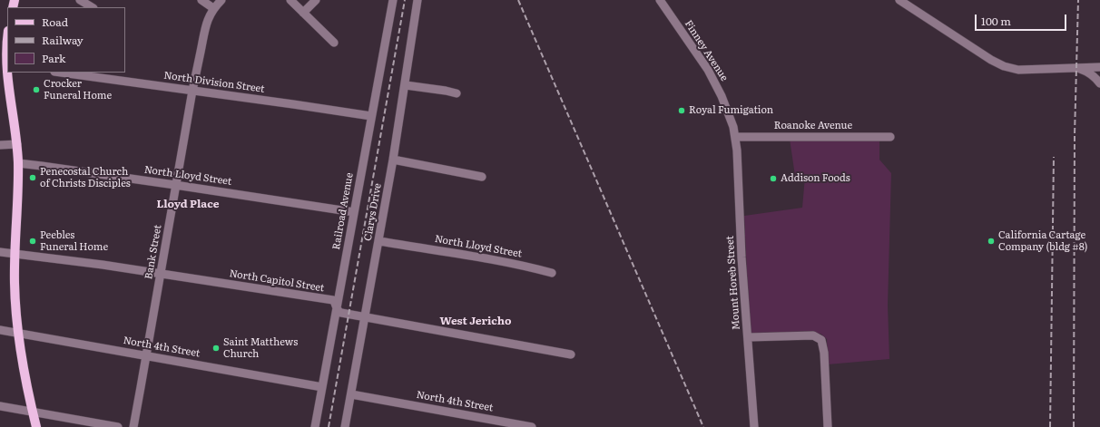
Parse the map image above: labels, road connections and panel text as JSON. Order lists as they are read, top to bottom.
{
  "streets": {
    "street": [
      "Finney Avenue",
      "North Division Street",
      "Roanoke Avenue",
      "North Lloyd Street",
      "Railroad Avenue",
      "Clarys Drive",
      "Bank Street",
      "North Capitol Street",
      "Mount Horeb Street",
      "North 4th Street"
    ]
  },
  "crossings": [
    ["Finney Avenue", "Roanoke Avenue"],
    ["Finney Avenue", "Mount Horeb Street"],
    ["North Division Street", "Railroad Avenue"],
    ["North Division Street", "Bank Street"],
    ["Roanoke Avenue", "Mount Horeb Street"],
    ["North Lloyd Street", "Railroad Avenue"],
    ["North Lloyd Street", "Clarys Drive"],
    ["North Lloyd Street", "Bank Street"],
    ["Railroad Avenue", "North Capitol Street"],
    ["Railroad Avenue", "North 4th Street"],
    ["Clarys Drive", "North Capitol Street"],
    ["Clarys Drive", "North 4th Street"],
    ["Bank Street", "North Capitol Street"],
    ["Bank Street", "North 4th Street"]
  ],
  "districts": ["Lloyd Place", "West Jericho"],
  "places": [
    "Crocker Funeral Home",
    "Royal Fumigation",
    "Penecostal Church of Christs Disciples",
    "Addison Foods",
    "Peebles Funeral Home",
    "California Cartage Company (bldg #8)",
    "Saint Matthews Church"
  ],
  "legend": ["Road", "Railway", "Park"],
  "scale_bar": "100 m"
}
